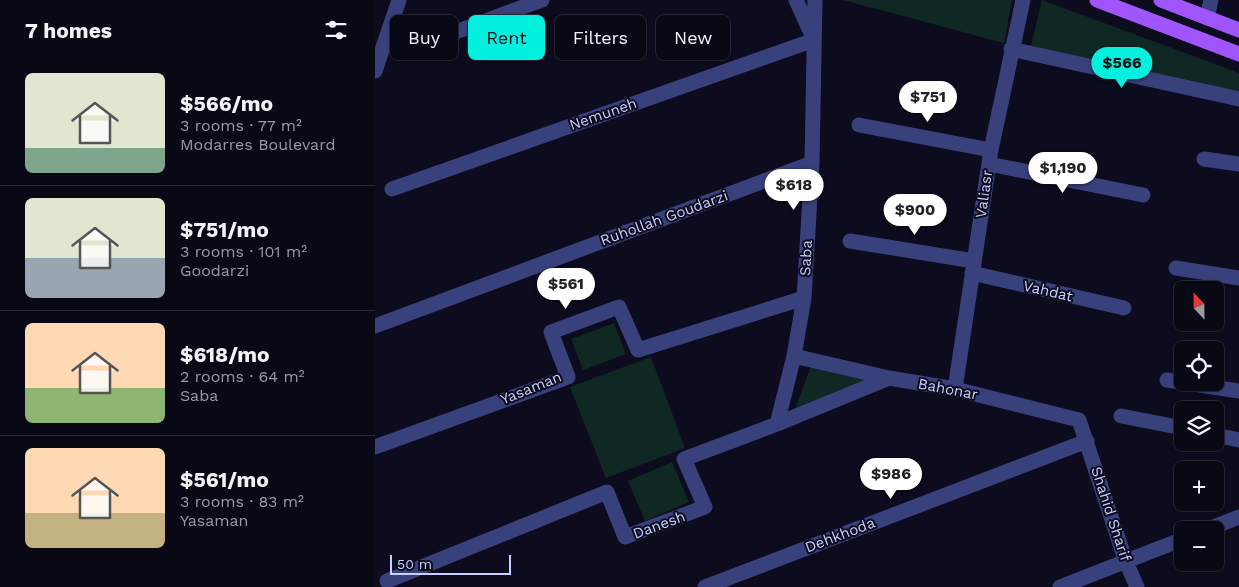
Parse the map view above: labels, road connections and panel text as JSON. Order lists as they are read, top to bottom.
{
  "streets": {
    "street": [
      "Nemuneh",
      "Valiasr",
      "Ruhollah Goudarzi",
      "Saba",
      "Vahdat",
      "Yasaman",
      "Bahonar",
      "Shahid Sharif",
      "Danesh",
      "Dehkhoda"
    ]
  },
  "crossings": [
    ["Nemuneh", "Saba"],
    ["Valiasr", "Vahdat"],
    ["Valiasr", "Bahonar"],
    ["Ruhollah Goudarzi", "Saba"],
    ["Saba", "Yasaman"],
    ["Saba", "Bahonar"],
    ["Saba", "Danesh"],
    ["Bahonar", "Shahid Sharif"],
    ["Bahonar", "Danesh"],
    ["Bahonar", "Dehkhoda"],
    ["Shahid Sharif", "Dehkhoda"]
  ],
  "scale_bar": "50 m",
  "north": "top",
  "page": {
    "heading": "7 homes",
    "chip": [
      "Buy",
      "Rent",
      "Filters",
      "New"
    ],
    "price": [
      "$566",
      "$751",
      "$1,190",
      "$618",
      "$900",
      "$561",
      "$986"
    ],
    "list": [
      {
        "name": "$566/mo",
        "note": "3 rooms · 77 m² · Modarres Boulevard"
      },
      {
        "name": "$751/mo",
        "note": "3 rooms · 101 m² · Goodarzi"
      },
      {
        "name": "$618/mo",
        "note": "2 rooms · 64 m² · Saba"
      },
      {
        "name": "$561/mo",
        "note": "3 rooms · 83 m² · Yasaman"
      }
    ],
    "map_buttons": ["+", "−"],
    "scale": "50 m"
  }
}
